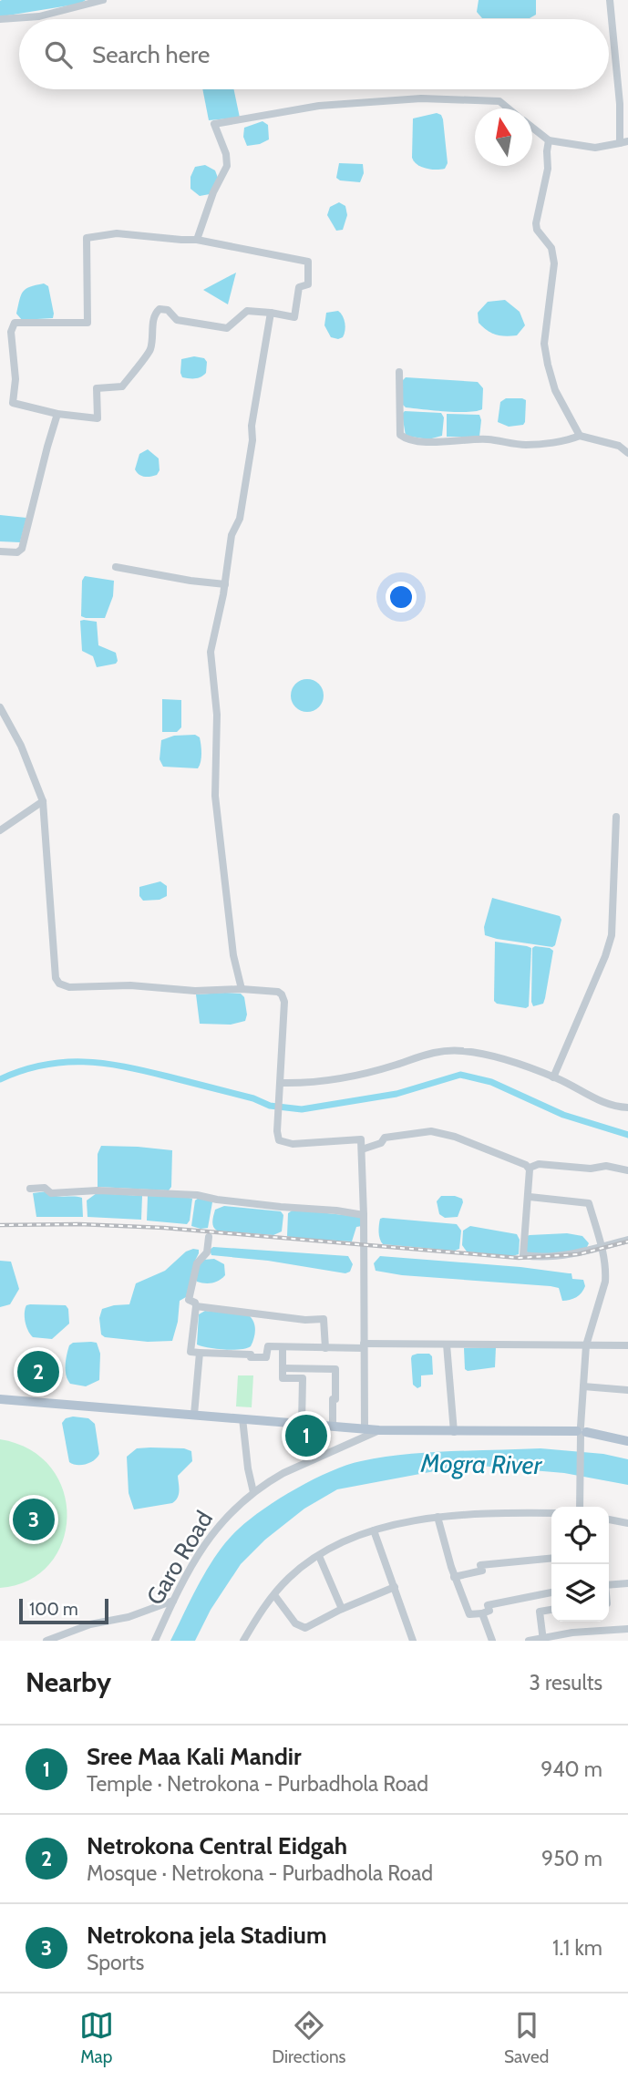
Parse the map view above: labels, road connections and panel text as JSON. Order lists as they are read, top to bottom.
{
  "streets": {
    "street": ["Garo Road"]
  },
  "water": ["Mogra River"],
  "scale_bar": "100 m",
  "north": "top",
  "page": {
    "search": "Search here",
    "pins": ["2", "1", "3"],
    "scale": "100 m",
    "heading": ["Nearby", "3 results"],
    "list": [
      {
        "mark": "1",
        "name": "Sree Maa Kali Mandir",
        "note": "Temple · Netrokona - Purbadhola Road",
        "value": "940 m"
      },
      {
        "mark": "2",
        "name": "Netrokona Central Eidgah",
        "note": "Mosque · Netrokona - Purbadhola Road",
        "value": "950 m"
      },
      {
        "mark": "3",
        "name": "Netrokona jela Stadium",
        "note": "Sports",
        "value": "1.1 km"
      }
    ],
    "nav": ["Map", "Directions", "Saved"]
  }
}
